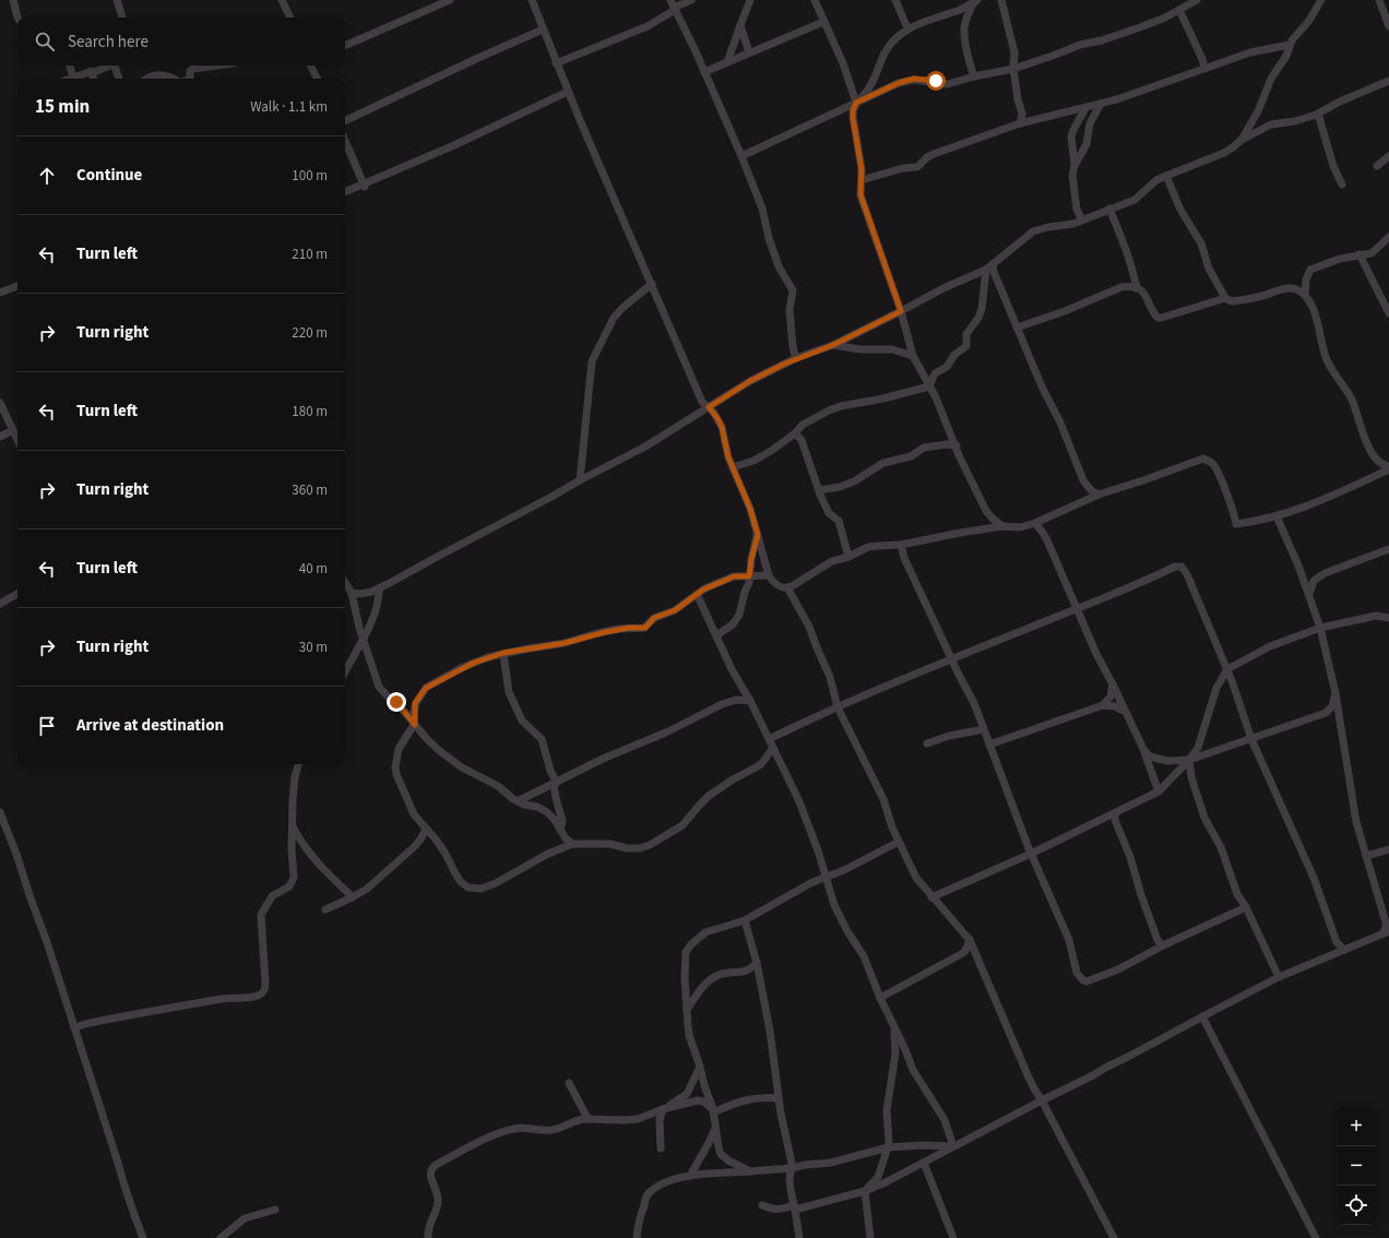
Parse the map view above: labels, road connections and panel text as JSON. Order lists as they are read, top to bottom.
{
  "page": {
    "search": "Search here",
    "heading": ["15 min", "Walk · 1.1 km"],
    "list": [
      ["Continue", "100 m"],
      ["Turn left", "210 m"],
      ["Turn right", "220 m"],
      ["Turn left", "180 m"],
      ["Turn right", "360 m"],
      ["Turn left", "40 m"],
      ["Turn right", "30 m"],
      "Arrive at destination"
    ],
    "map_buttons": ["+", "−"]
  }
}
